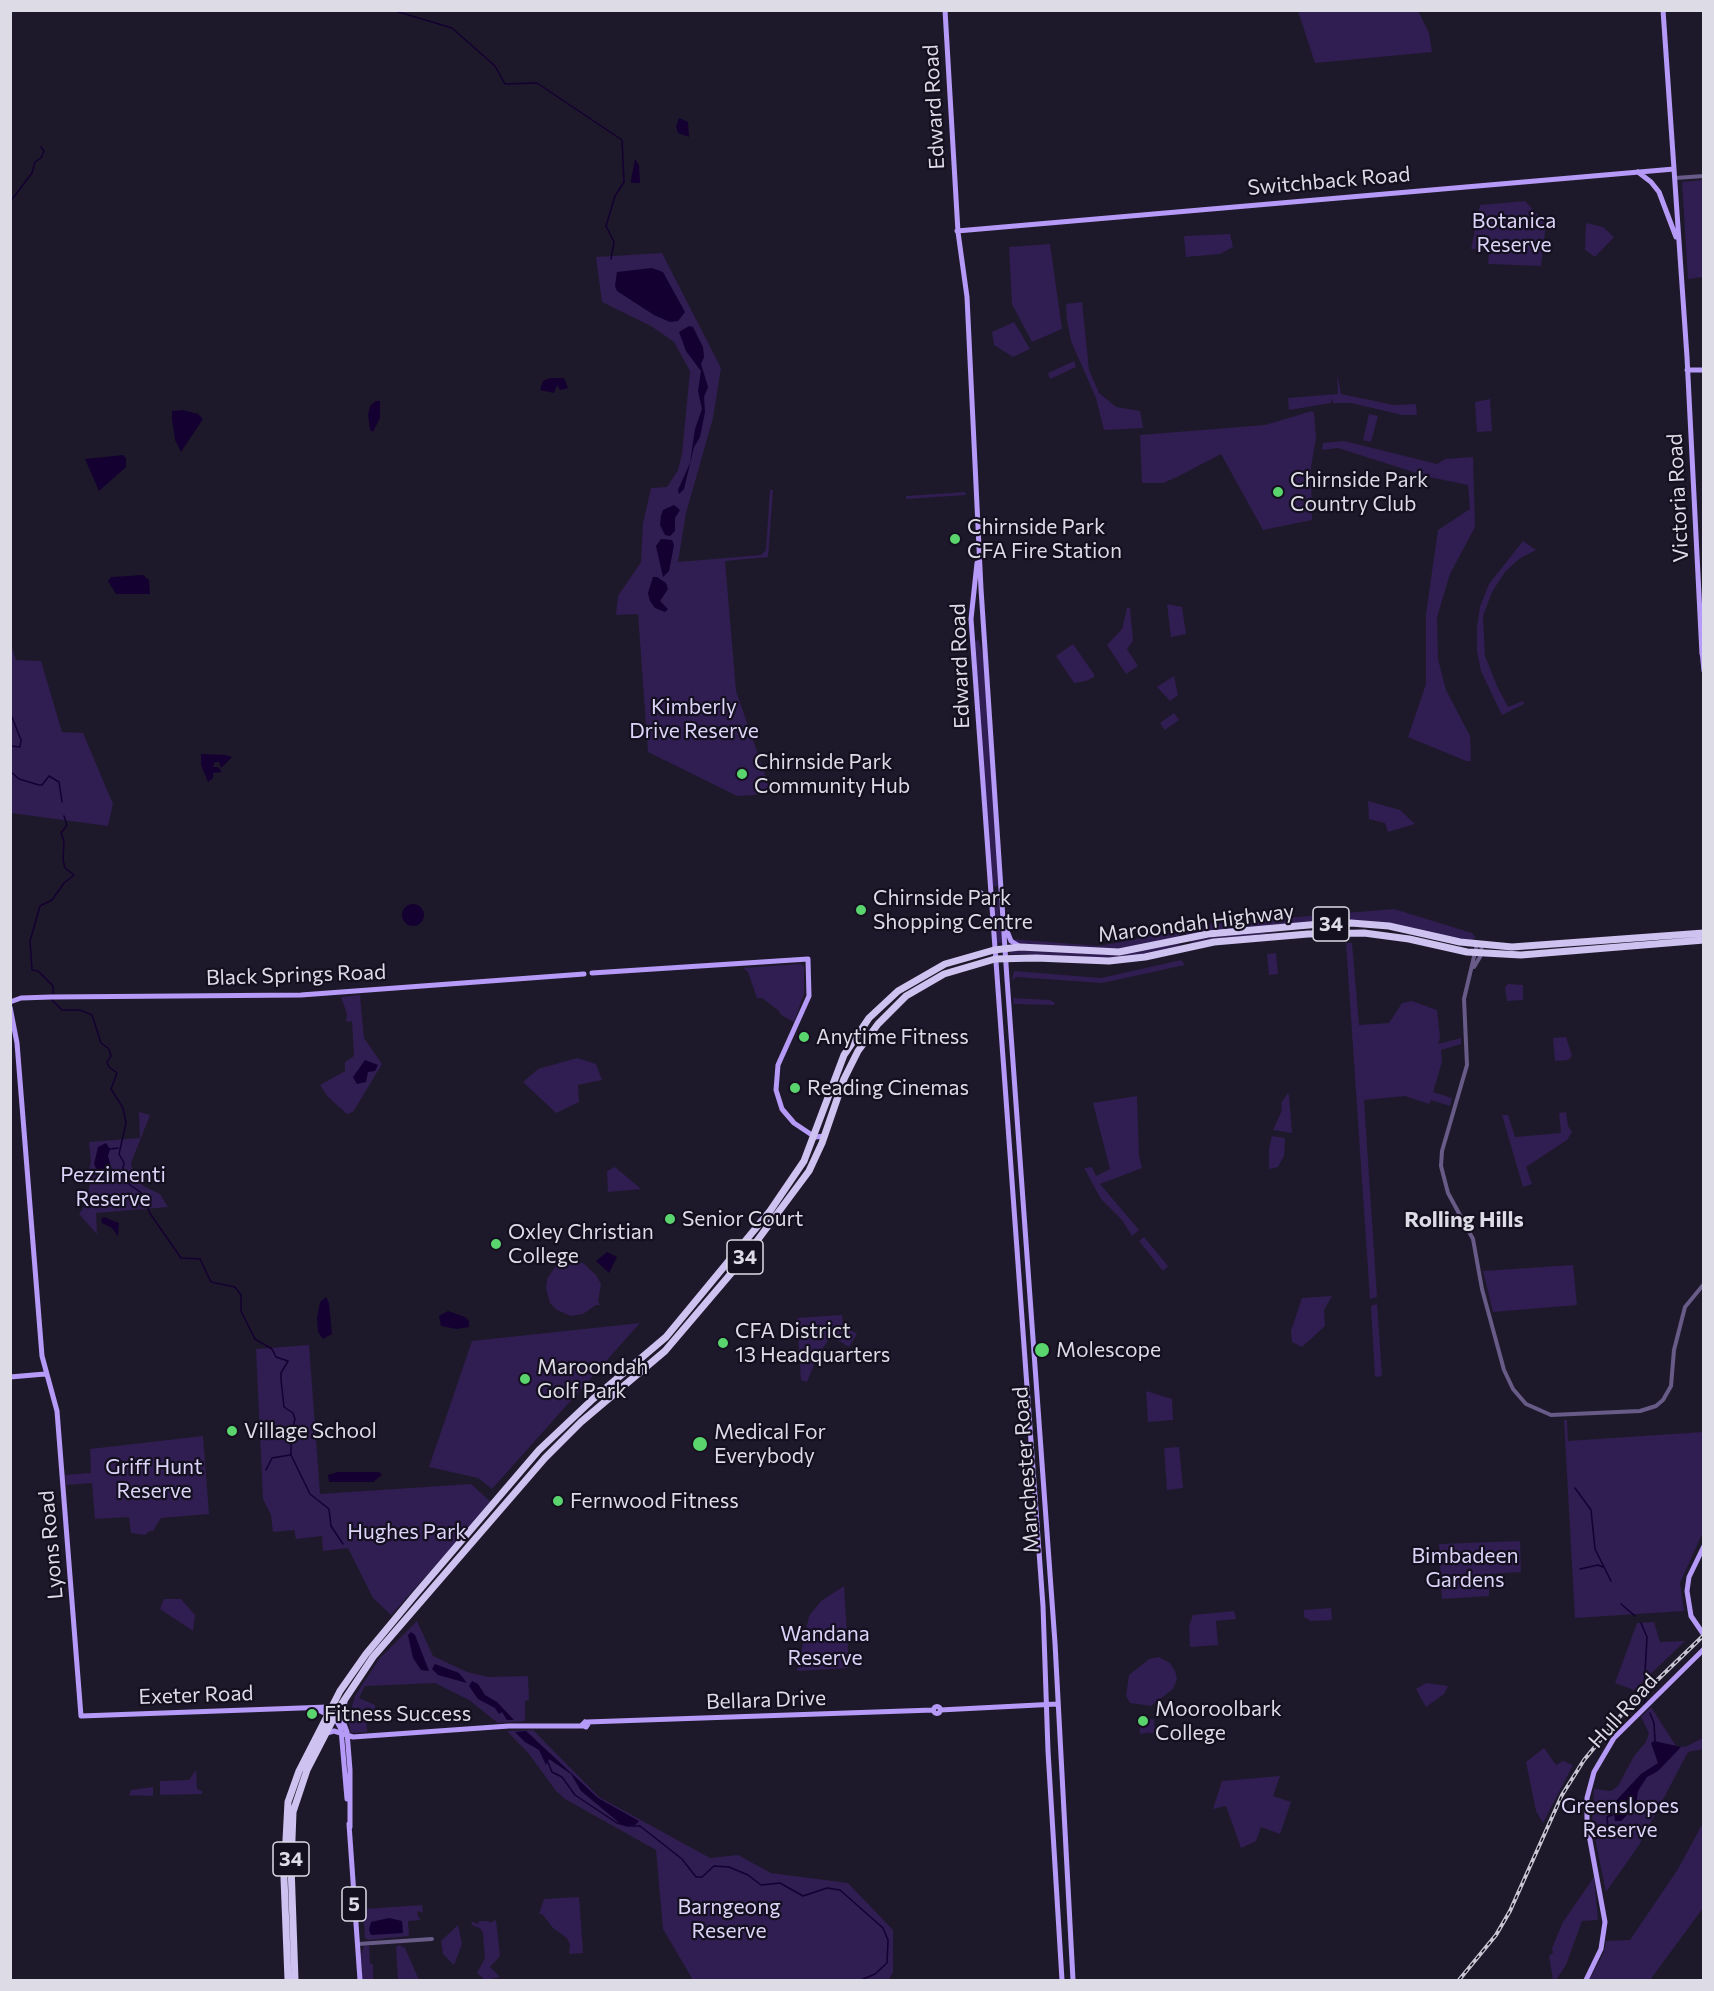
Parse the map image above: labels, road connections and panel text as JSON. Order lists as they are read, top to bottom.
{
  "streets": {
    "highway": ["Maroondah Highway", "34"],
    "main road": [
      "Edward Road",
      "Switchback Road",
      "Victoria Road",
      "Black Springs Road",
      "Manchester Road",
      "Lyons Road",
      "Exeter Road",
      "Bellara Drive",
      "Hull Road",
      "5"
    ]
  },
  "crossings": [
    ["Edward Road", "Switchback Road"],
    ["Edward Road", "Maroondah Highway"],
    ["Edward Road", "Manchester Road"],
    ["Switchback Road", "Victoria Road"],
    ["Maroondah Highway", "Manchester Road"],
    ["Maroondah Highway", "Exeter Road"],
    ["Maroondah Highway", "Bellara Drive"],
    ["Maroondah Highway", "5"],
    ["Manchester Road", "Bellara Drive"],
    ["Lyons Road", "Exeter Road"],
    ["Exeter Road", "5"],
    ["Bellara Drive", "5"]
  ],
  "districts": ["Rolling Hills"],
  "parks": [
    "Botanica Reserve",
    "Kimberly Drive Reserve",
    "Pezzimenti Reserve",
    "Griff Hunt Reserve",
    "Hughes Park",
    "Bimbadeen Gardens",
    "Wandana Reserve",
    "Greenslopes Reserve",
    "Barngeong Reserve"
  ],
  "places": [
    "Chirnside Park Country Club",
    "Chirnside Park CFA Fire Station",
    "Chirnside Park Community Hub",
    "Chirnside Park Shopping Centre",
    "Anytime Fitness",
    "Reading Cinemas",
    "Senior Court",
    "Oxley Christian College",
    "CFA District 13 Headquarters",
    "Molescope",
    "Maroondah Golf Park",
    "Village School",
    "Medical For Everybody",
    "Fernwood Fitness",
    "Fitness Success",
    "Mooroolbark College"
  ]
}
